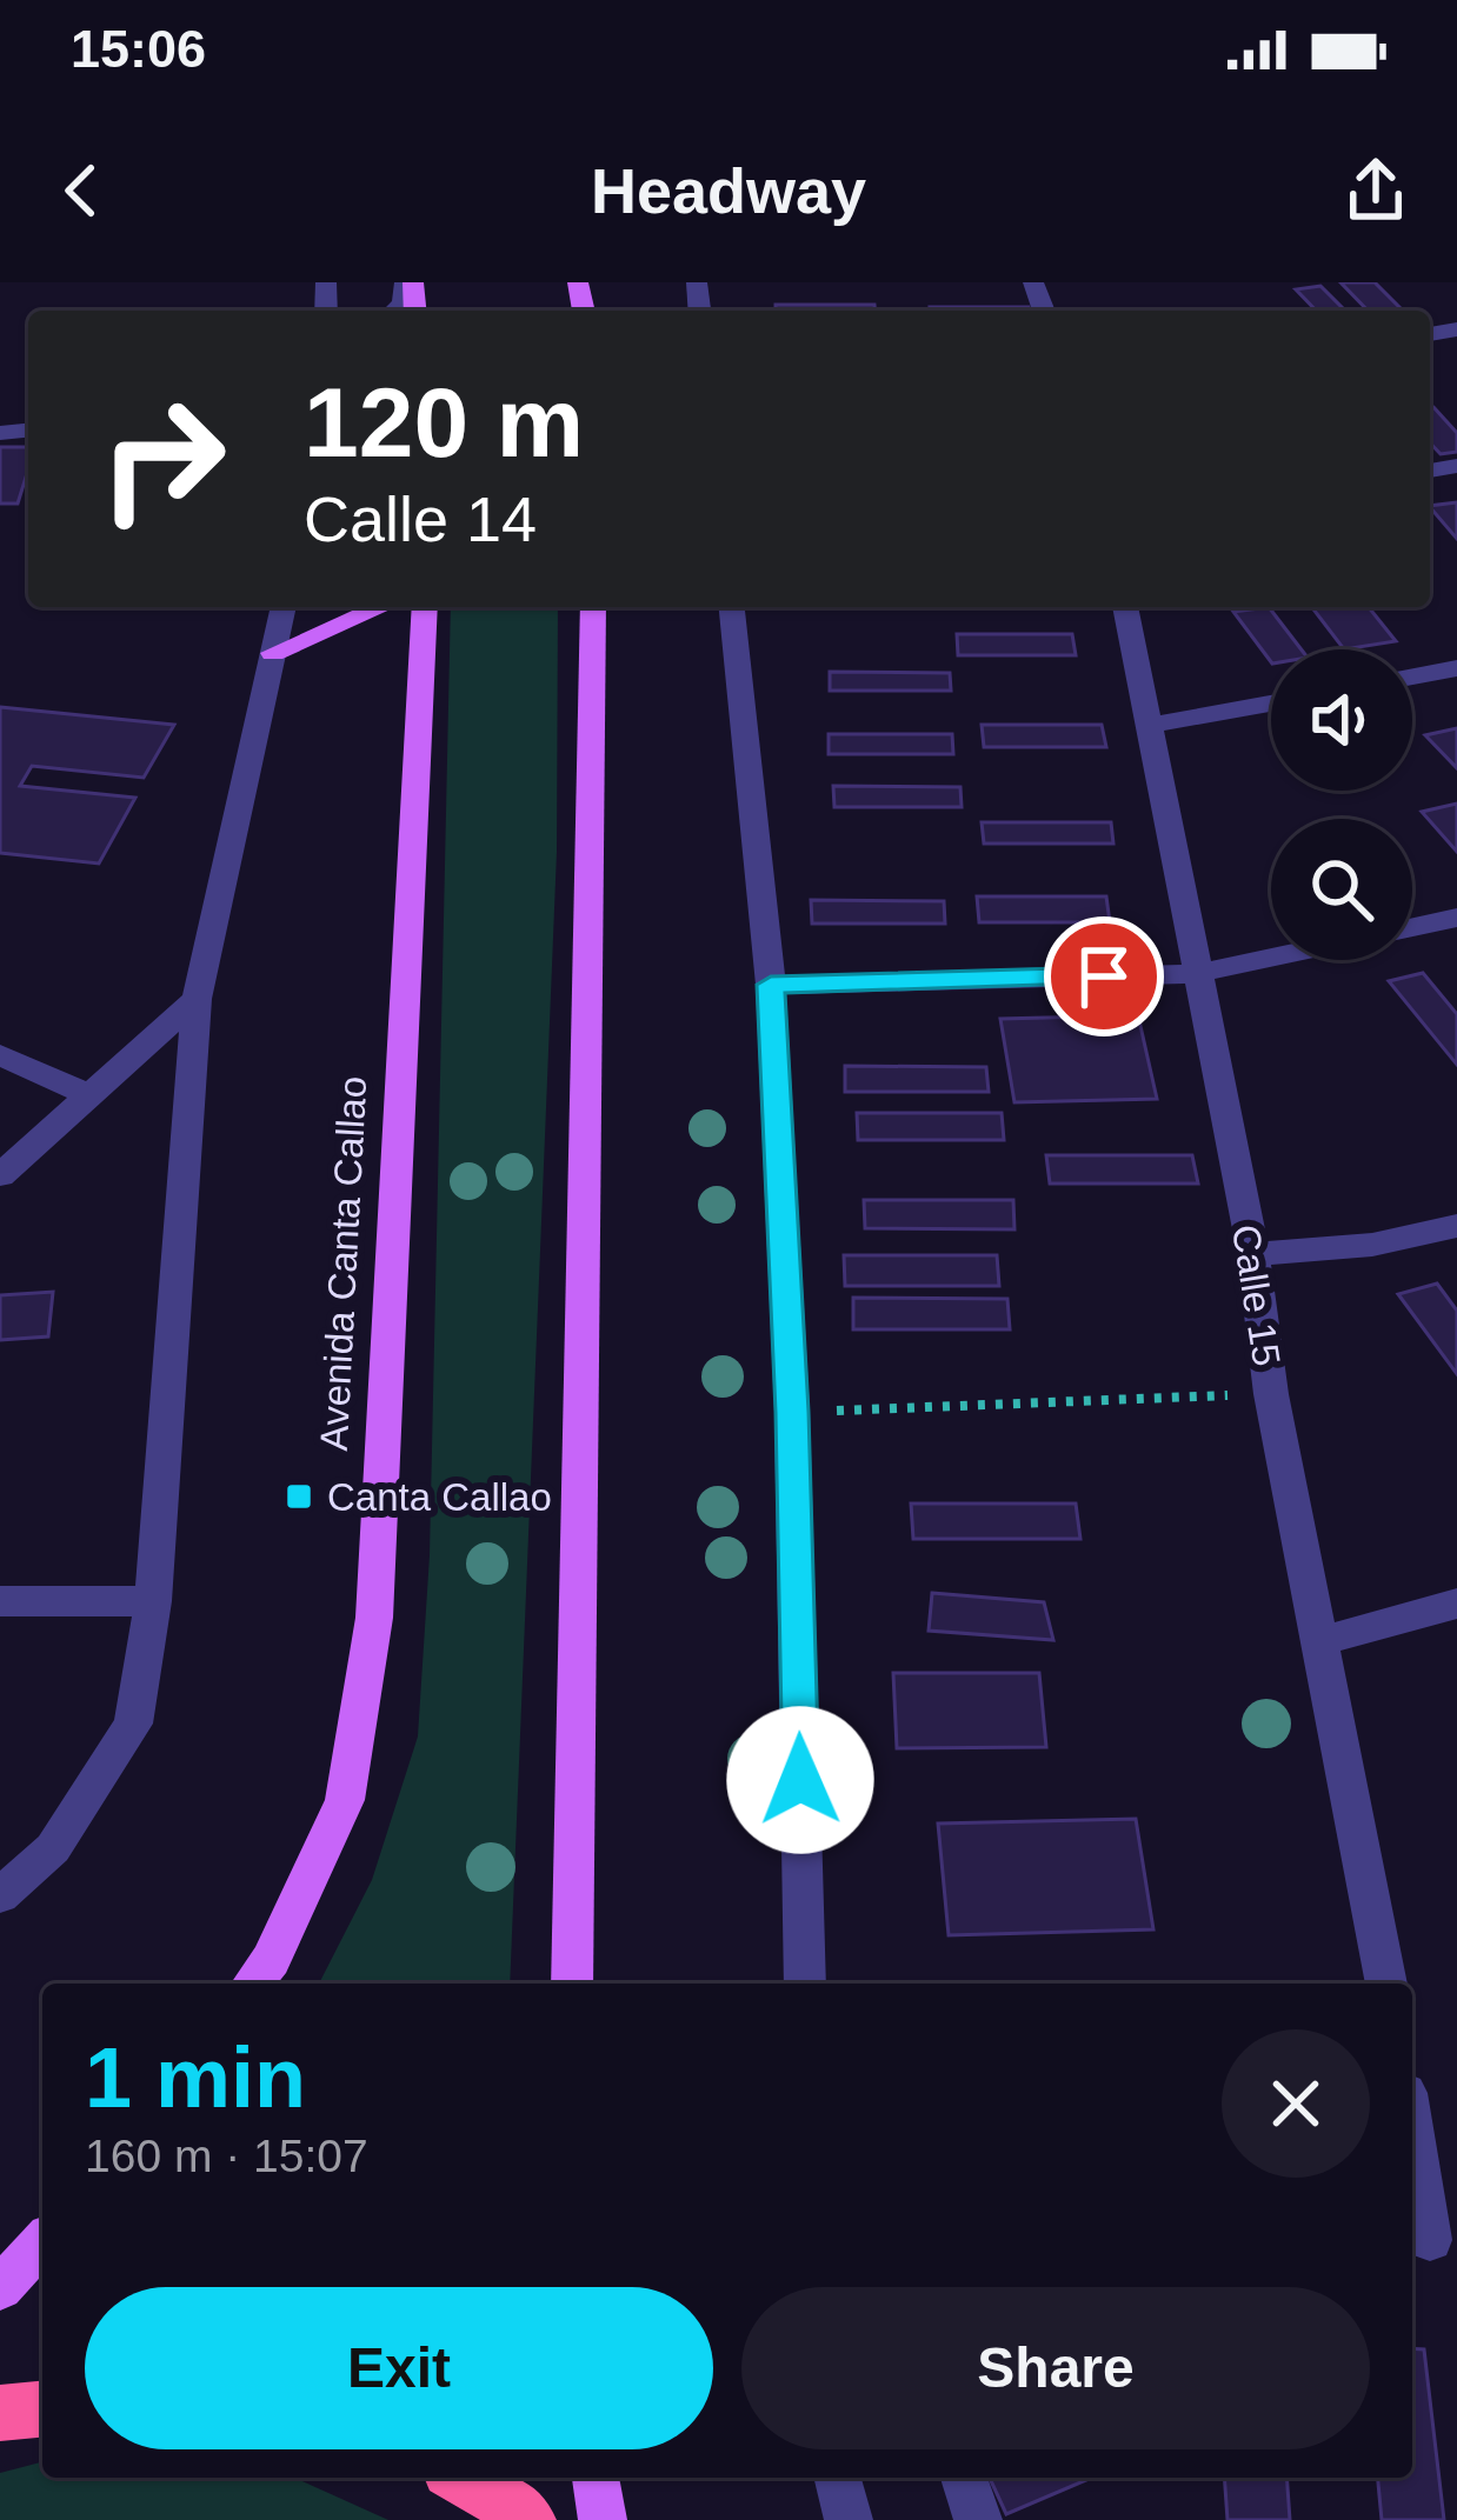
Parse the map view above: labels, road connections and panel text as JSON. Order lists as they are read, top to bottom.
{
  "streets": {
    "main road": ["Avenida Canta Callao"],
    "street": ["Calle 15"]
  },
  "places": {
    "transit": ["Canta Callao"]
  },
  "page": {
    "status": "15:06",
    "header": "Headway",
    "turn": ["120 m", "Calle 14"],
    "heading": ["1 min", "160 m · 15:07"],
    "buttons": ["Exit", "Share"]
  }
}
